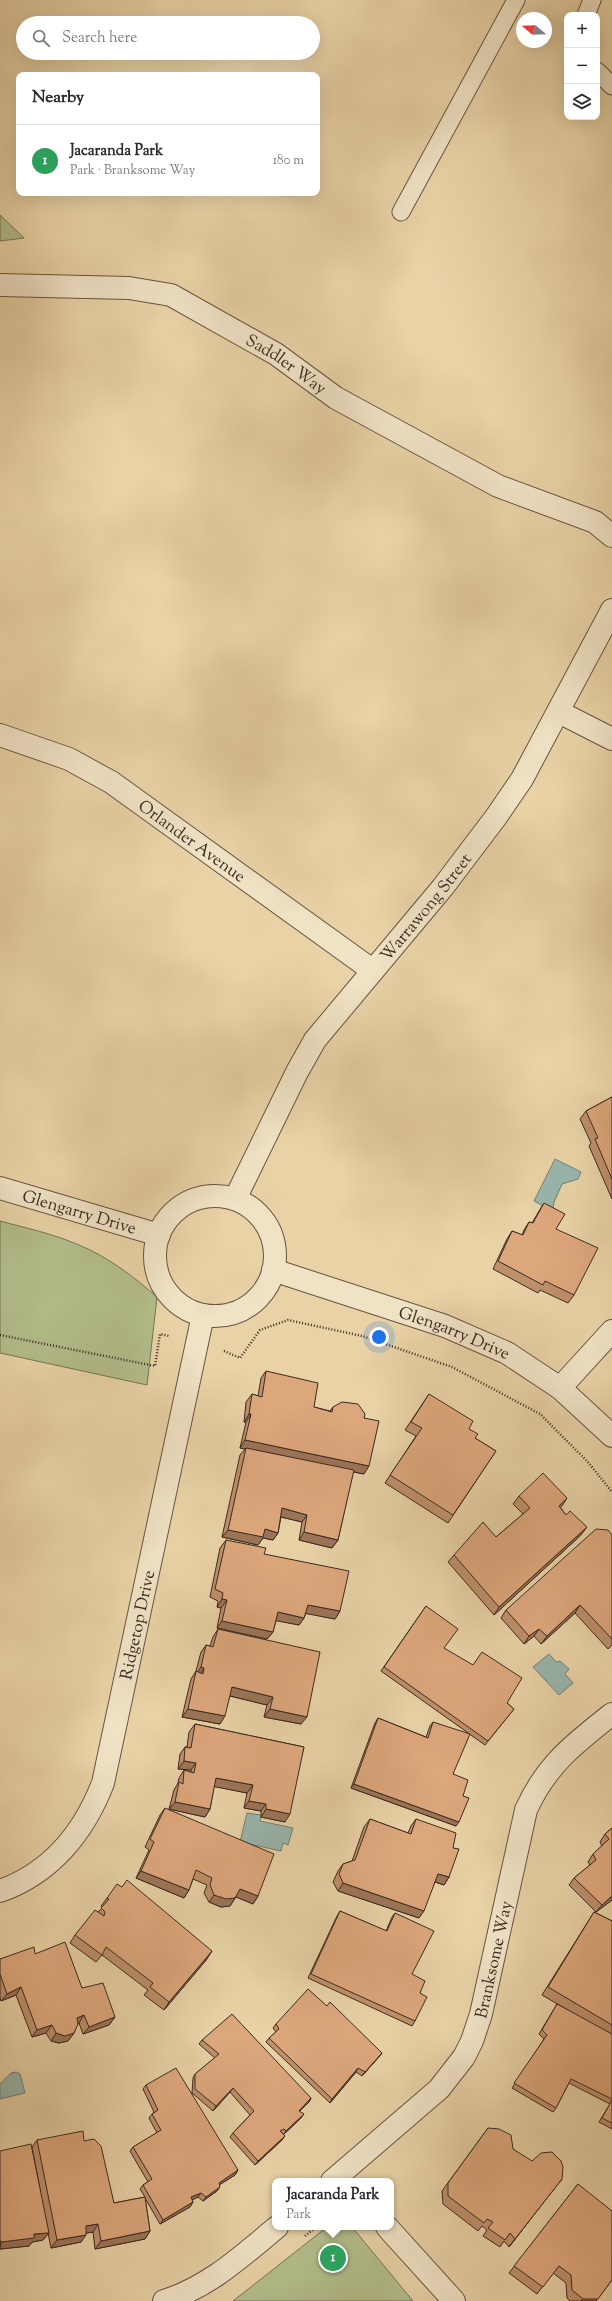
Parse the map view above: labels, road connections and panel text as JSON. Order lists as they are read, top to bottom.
{
  "streets": {
    "street": [
      "Saddler Way",
      "Orlander Avenue",
      "Warrawong Street",
      "Glengarry Drive",
      "Ridgetop Drive",
      "Branksome Way"
    ]
  },
  "crossings": [
    ["Orlander Avenue", "Warrawong Street"],
    ["Warrawong Street", "Glengarry Drive"],
    ["Warrawong Street", "Ridgetop Drive"],
    ["Glengarry Drive", "Ridgetop Drive"]
  ],
  "north": "left",
  "page": {
    "map_buttons": ["+", "−"],
    "search": "Search here",
    "heading": "Nearby",
    "list": [
      {
        "mark": "1",
        "name": "Jacaranda Park",
        "note": "Park · Branksome Way",
        "value": "180 m"
      }
    ],
    "popup": ["Jacaranda Park", "Park"],
    "pins": "1"
  }
}
